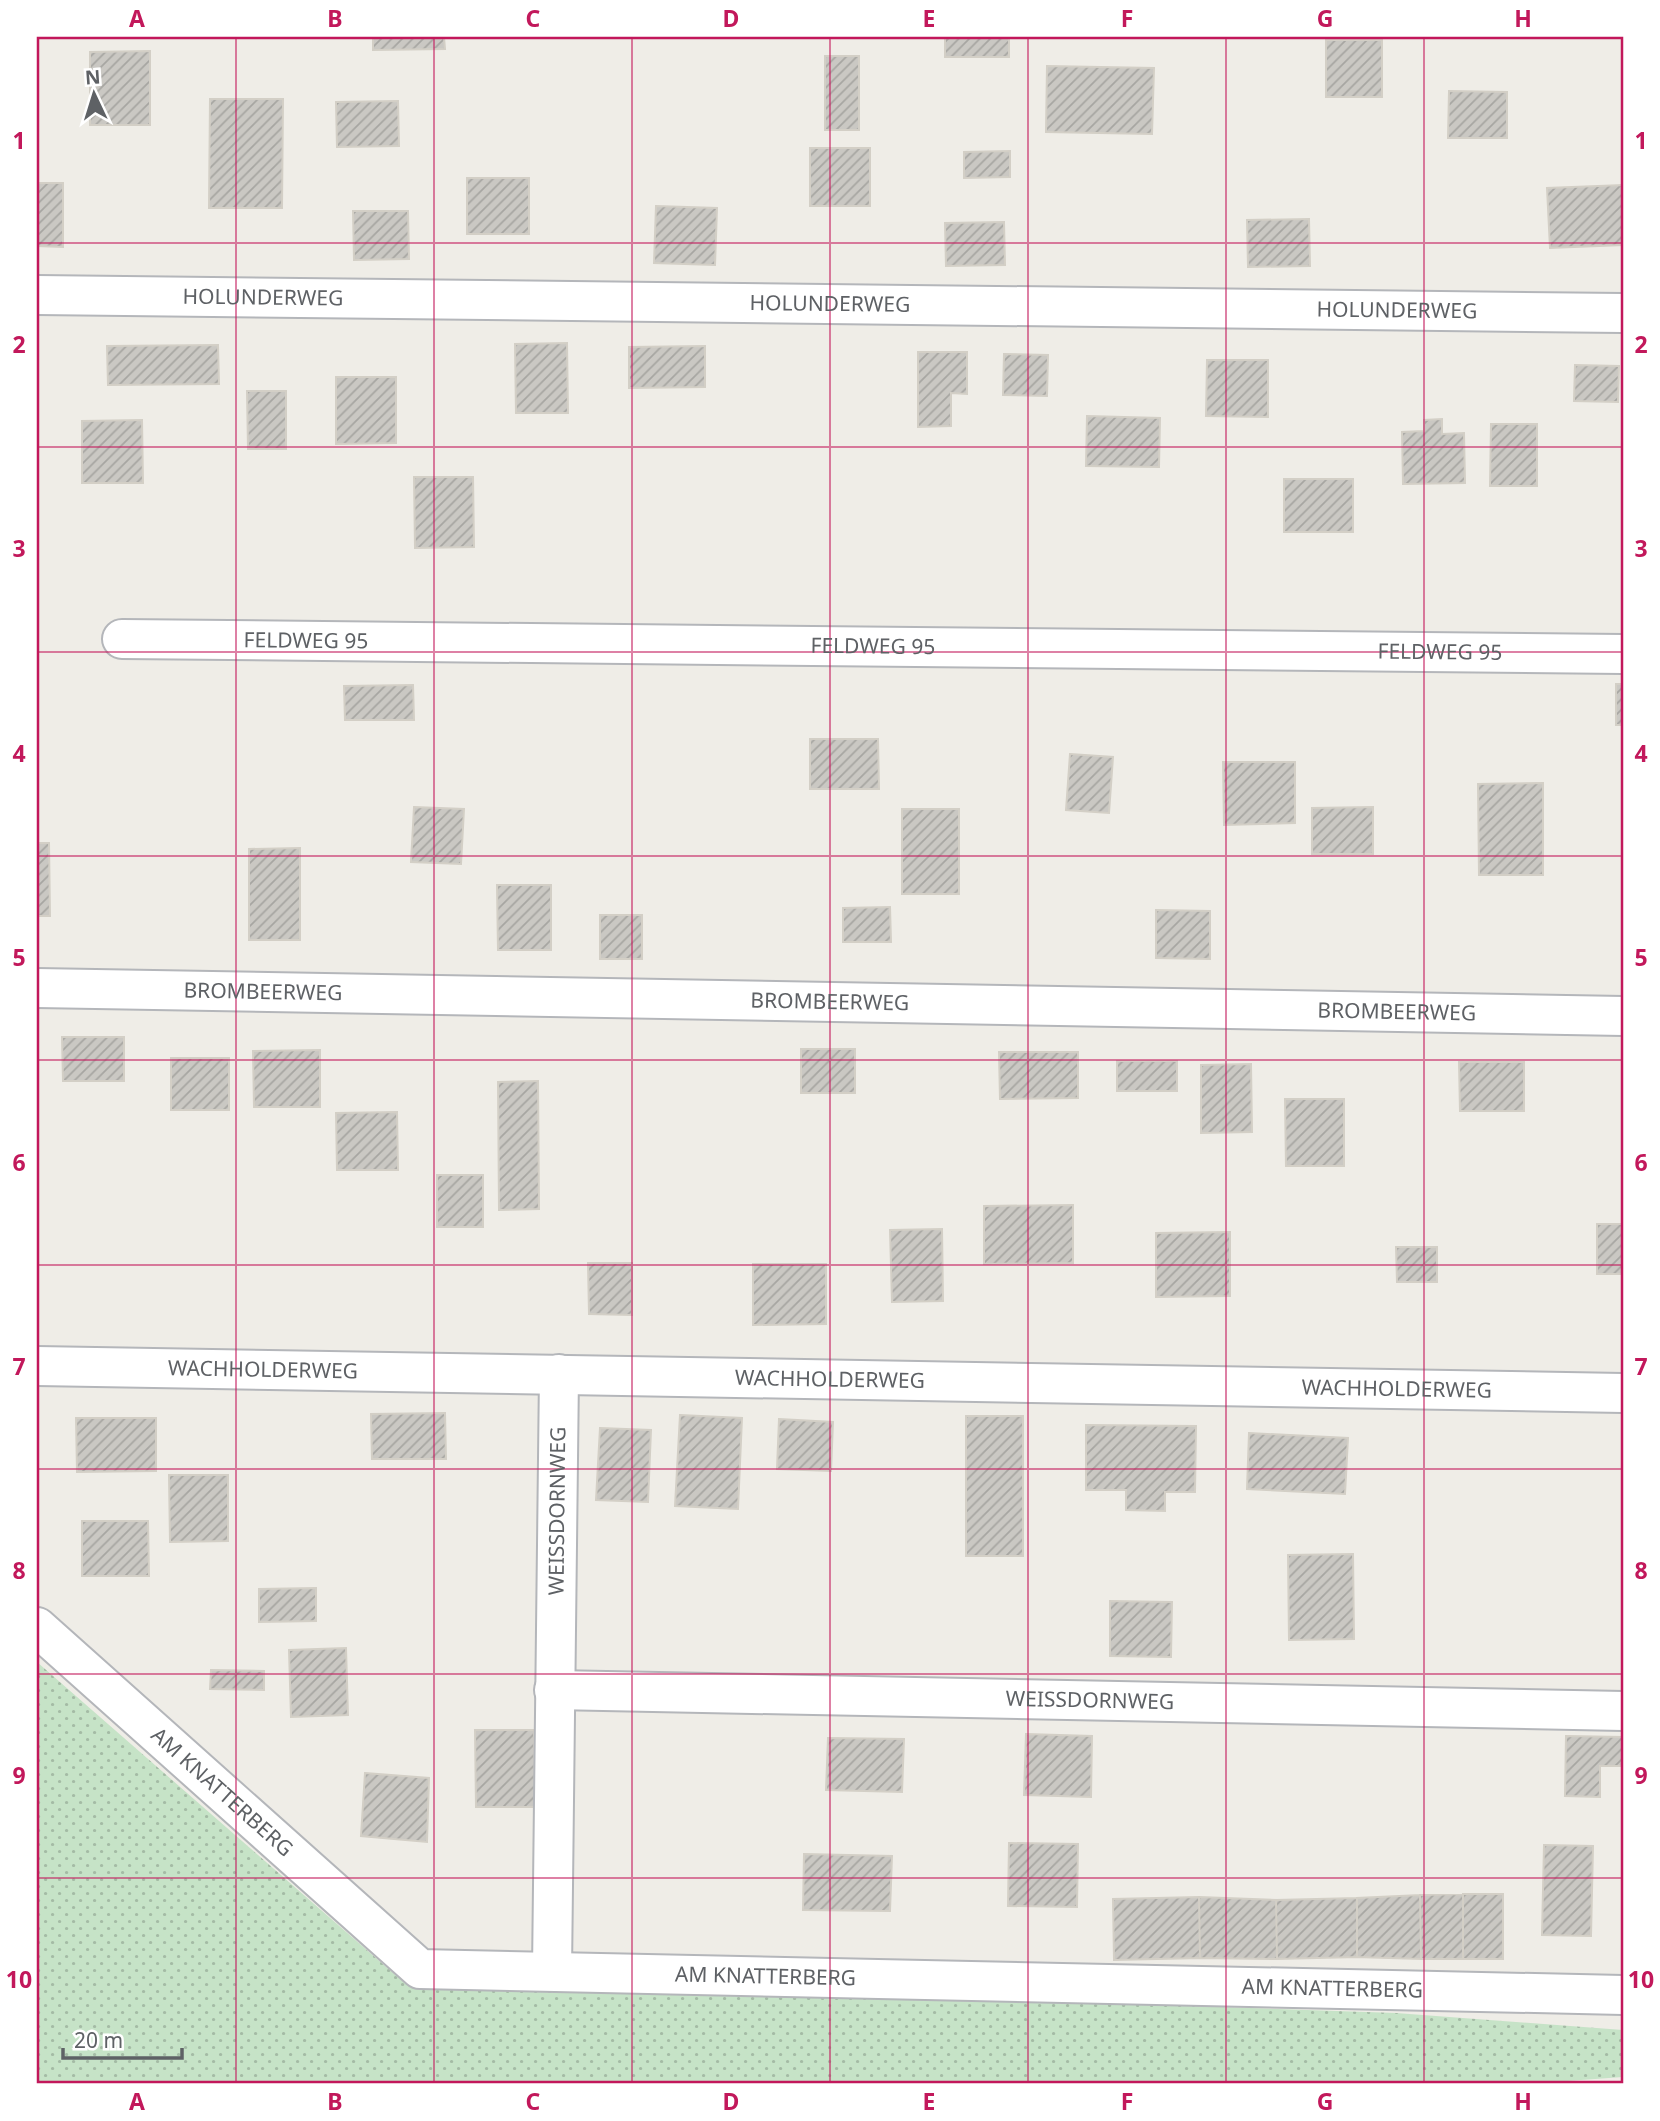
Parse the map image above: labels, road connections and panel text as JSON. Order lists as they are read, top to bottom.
{
  "streets": {
    "street": [
      "HOLUNDERWEG",
      "FELDWEG 95",
      "BROMBEERWEG",
      "WACHHOLDERWEG",
      "WEISSDORNWEG",
      "AM KNATTERBERG"
    ]
  },
  "crossings": [
    ["WACHHOLDERWEG", "WEISSDORNWEG"],
    ["WEISSDORNWEG", "AM KNATTERBERG"]
  ],
  "scale_bar": "20 m",
  "north": "top",
  "grid": {
    "columns": [
      "A",
      "B",
      "C",
      "D",
      "E",
      "F",
      "G",
      "H"
    ],
    "rows": [
      "1",
      "2",
      "3",
      "4",
      "5",
      "6",
      "7",
      "8",
      "9",
      "10"
    ]
  }
}
